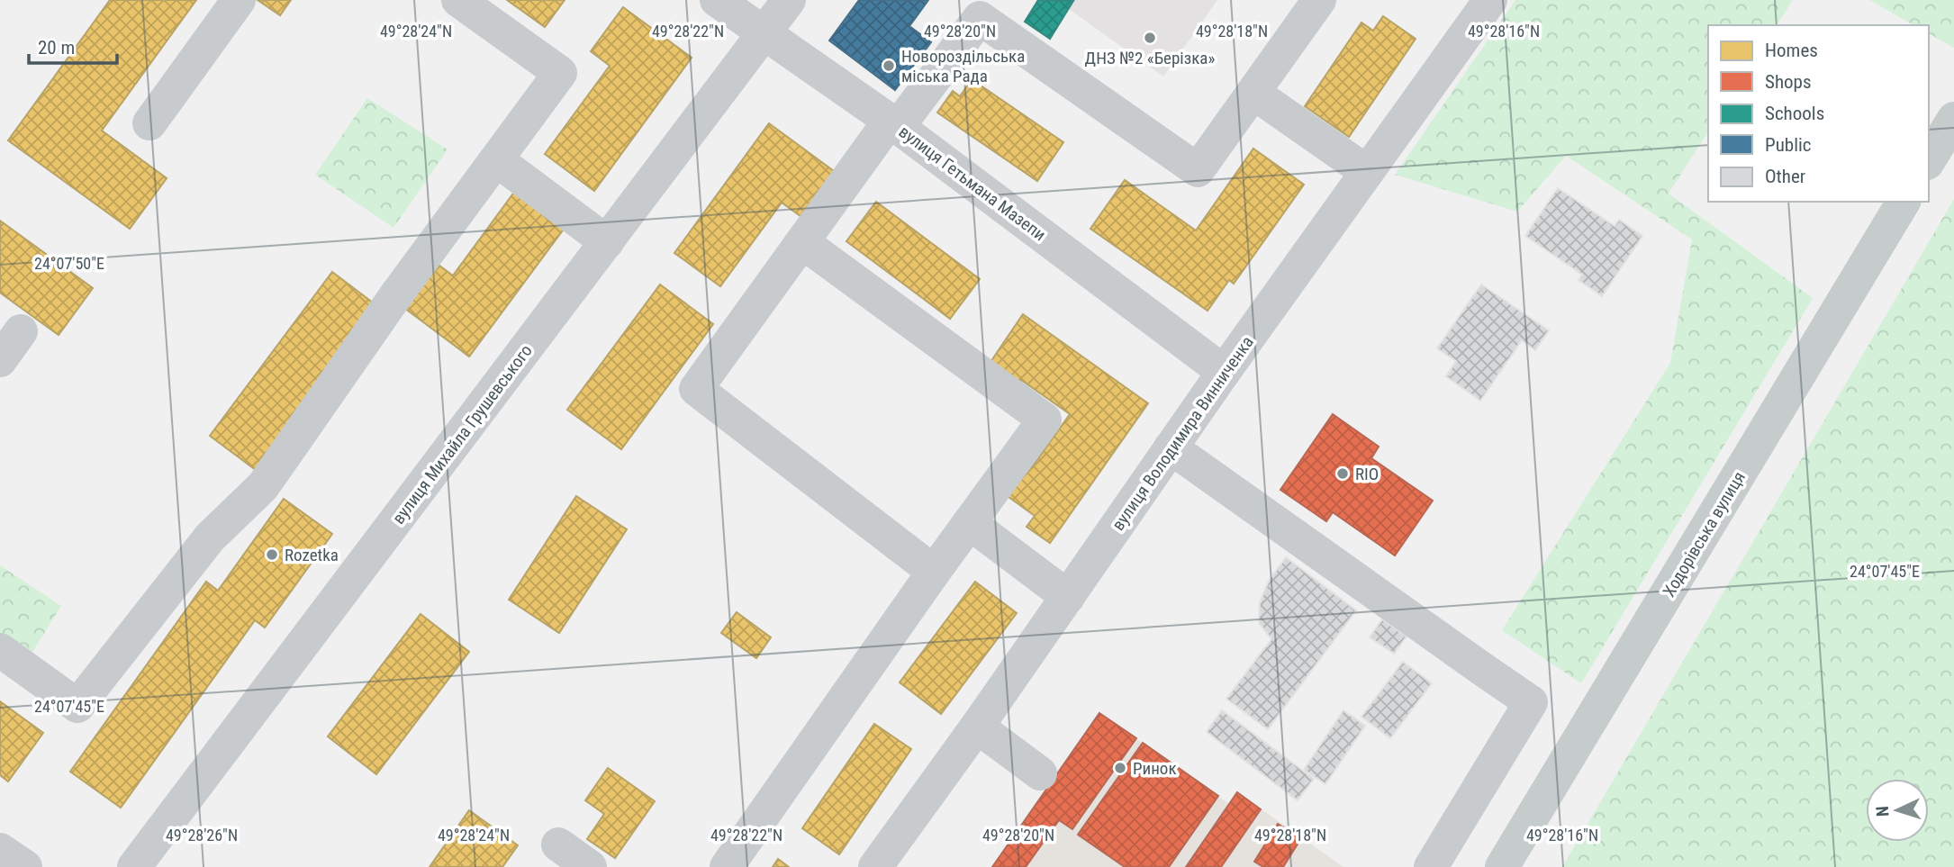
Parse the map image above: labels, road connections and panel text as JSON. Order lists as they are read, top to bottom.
{
  "streets": {
    "main road": ["Ходорівська вулиця"],
    "street": ["вулиця Гетьмана Мазепи", "вулиця Володимира Винниченка", "вулиця Михайла Грушевського"]
  },
  "crossings": [
    ["вулиця Гетьмана Мазепи", "вулиця Володимира Винниченка"],
    ["вулиця Гетьмана Мазепи", "вулиця Михайла Грушевського"]
  ],
  "places": [
    "ДНЗ №2 «Берізка»",
    "Новороздільська міська Рада",
    "RIO",
    "Rozetka",
    "Ринок"
  ],
  "legend": [
    "Homes",
    "Shops",
    "Schools",
    "Public",
    "Other"
  ],
  "scale_bar": "20 m",
  "north": "left",
  "coordinates": [
    "49°28'24\"N",
    "49°28'22\"N",
    "49°28'20\"N",
    "49°28'18\"N",
    "49°28'16\"N",
    "24°07'50\"E",
    "24°07'45\"E",
    "49°28'26\"N"
  ]
}
